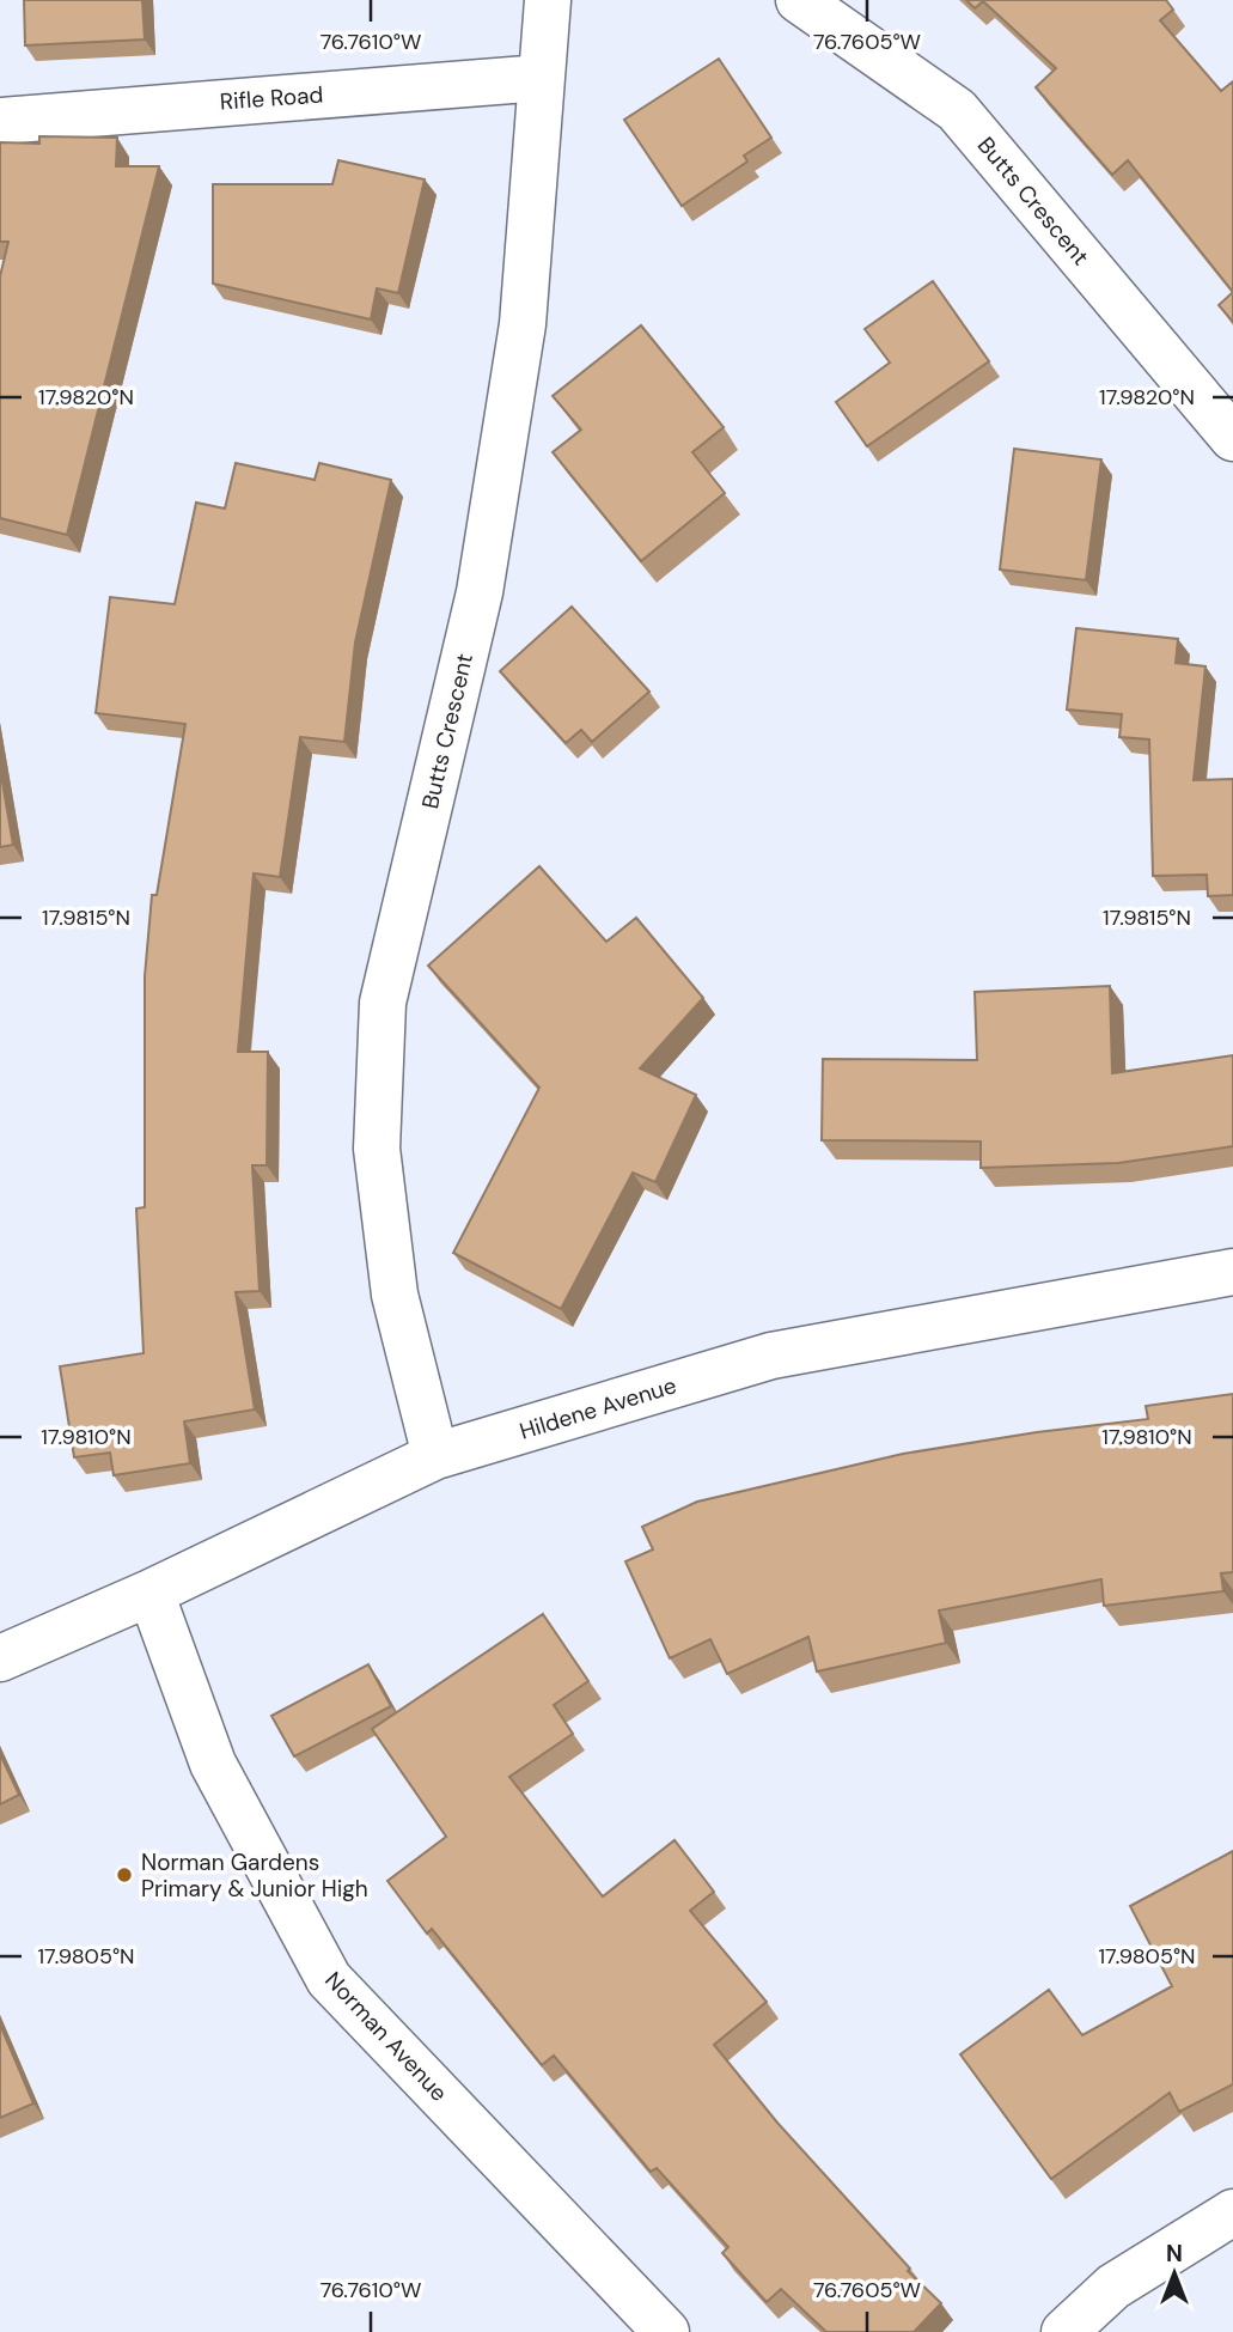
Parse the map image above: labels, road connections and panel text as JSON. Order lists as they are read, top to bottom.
{
  "streets": {
    "street": [
      "Rifle Road",
      "Butts Crescent",
      "Hildene Avenue",
      "Norman Avenue"
    ]
  },
  "crossings": [
    ["Rifle Road", "Butts Crescent"],
    ["Butts Crescent", "Hildene Avenue"],
    ["Hildene Avenue", "Norman Avenue"]
  ],
  "places": ["Norman Gardens Primary & Junior High"],
  "north": "top",
  "coordinates": [
    "76.7610°W",
    "76.7605°W",
    "17.9820°N",
    "17.9815°N",
    "17.9810°N",
    "17.9805°N"
  ]
}
